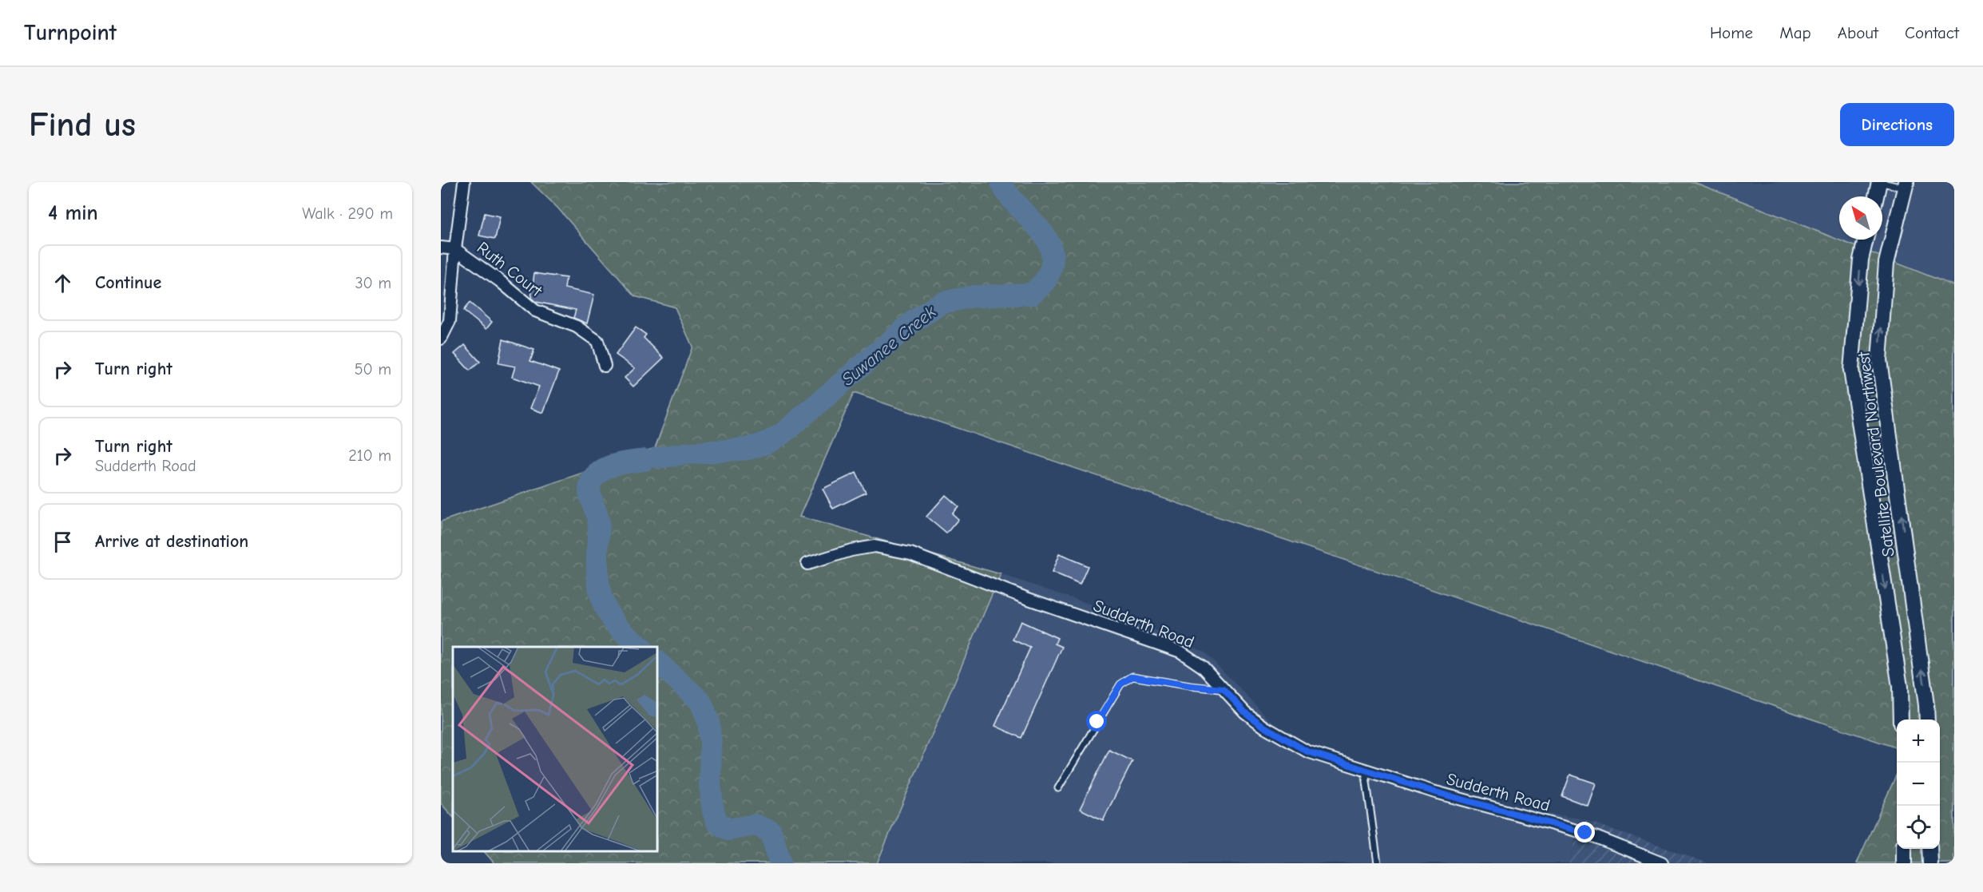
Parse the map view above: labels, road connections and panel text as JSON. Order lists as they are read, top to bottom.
{
  "streets": {
    "main road": ["Satellite Boulevard Northwest"],
    "street": ["Ruth Court", "Sudderth Road"]
  },
  "water": ["Suwanee Creek"],
  "north": "top left",
  "page": {
    "header": "Turnpoint",
    "nav": [
      "Home",
      "Map",
      "About",
      "Contact"
    ],
    "buttons": "Directions",
    "title": "Find us",
    "heading": ["4 min", "Walk · 290 m"],
    "list": [
      ["Continue", "30 m"],
      ["Turn right", "50 m"],
      ["Turn right", "Sudderth Road", "210 m"],
      "Arrive at destination"
    ],
    "map_buttons": ["+", "−"]
  }
}
